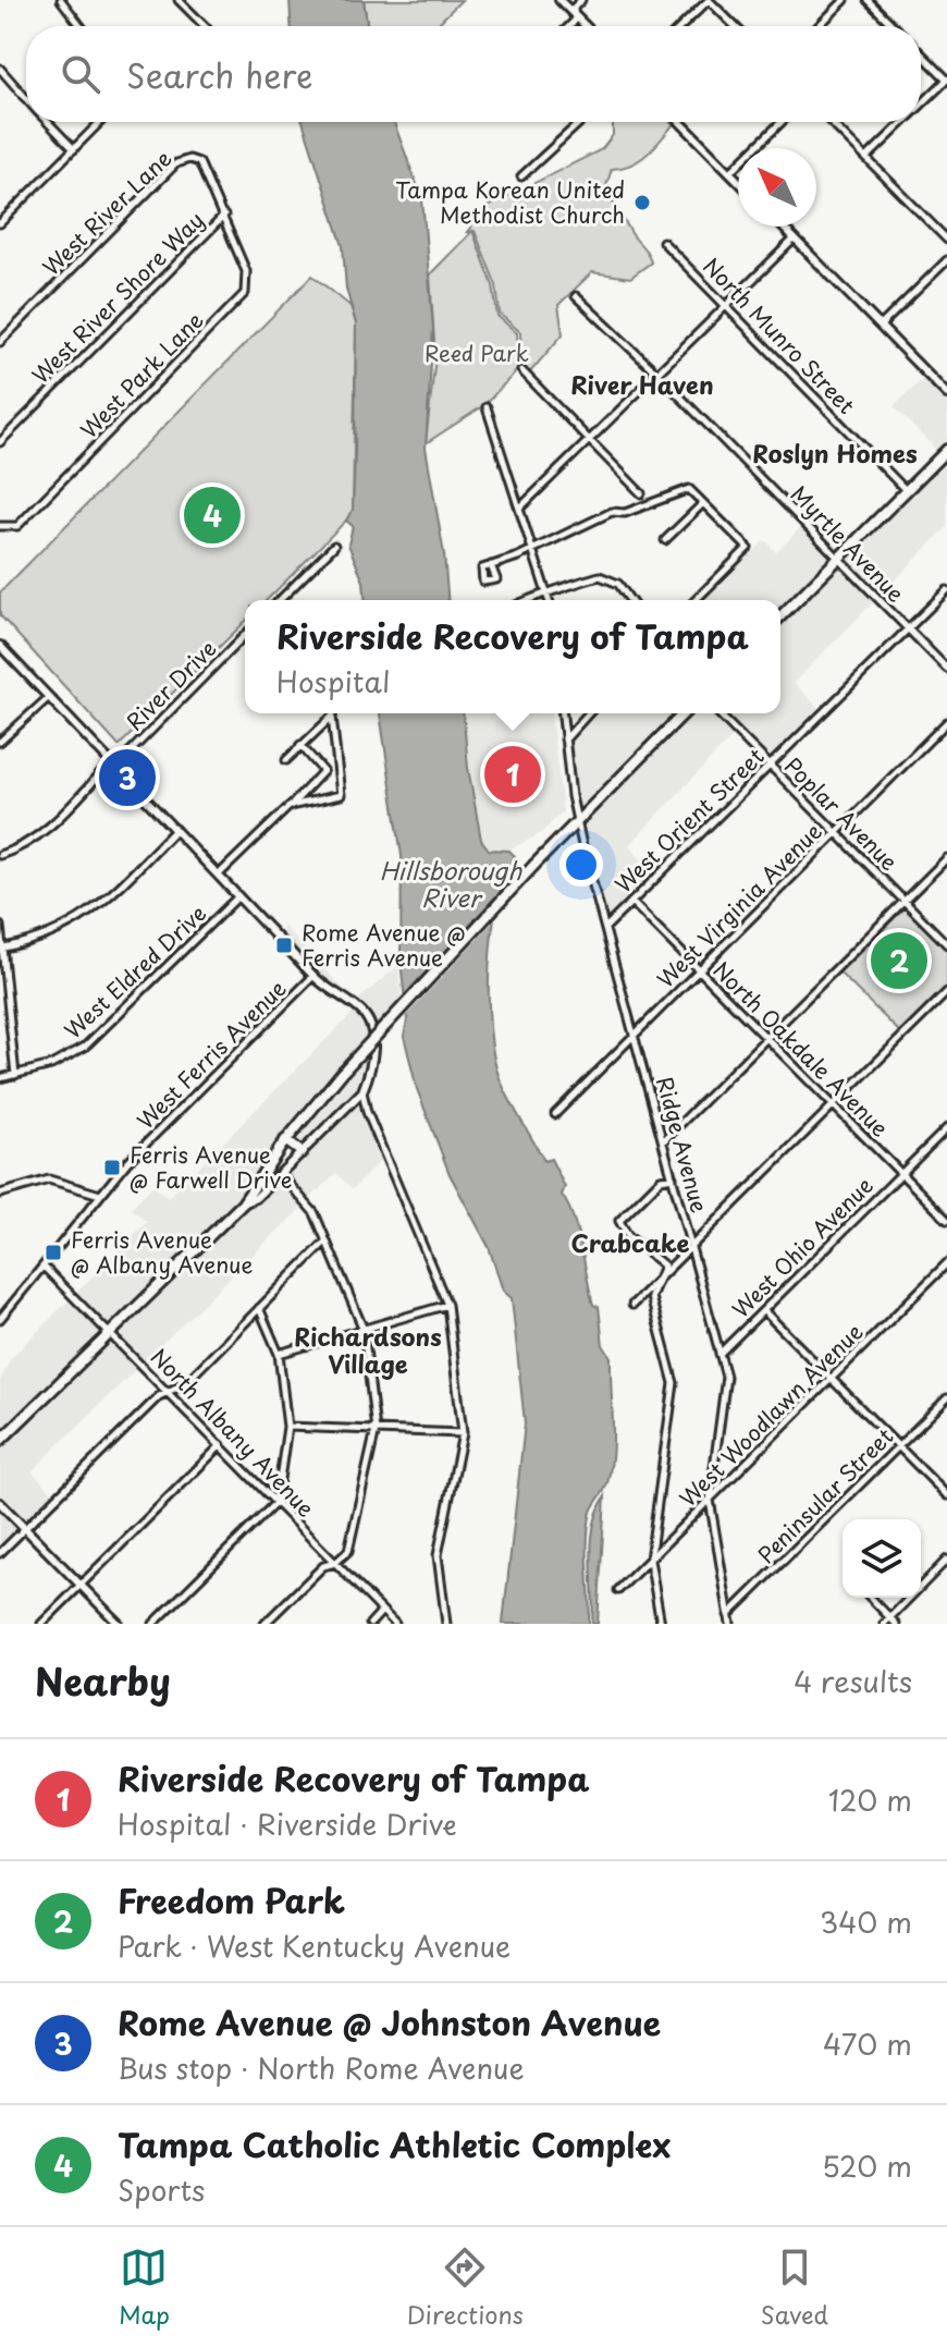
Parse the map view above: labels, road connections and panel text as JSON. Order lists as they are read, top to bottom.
{
  "streets": {
    "street": [
      "West River Lane",
      "West River Shore Way",
      "North Munro Street",
      "West Park Lane",
      "Myrtle Avenue",
      "River Drive",
      "Poplar Avenue",
      "West Orient Street",
      "West Virginia Avenue",
      "West Eldred Drive",
      "North Oakdale Avenue",
      "West Ferris Avenue",
      "Ridge Avenue",
      "West Ohio Avenue",
      "West Woodlawn Avenue",
      "North Albany Avenue",
      "Peninsular Street"
    ]
  },
  "crossings": [
    ["West River Lane", "West River Shore Way"],
    ["West River Lane", "West Park Lane"],
    ["West River Shore Way", "West Park Lane"],
    ["Myrtle Avenue", "West Orient Street"],
    ["Poplar Avenue", "West Orient Street"],
    ["Poplar Avenue", "West Virginia Avenue"],
    ["West Orient Street", "North Oakdale Avenue"],
    ["West Orient Street", "Ridge Avenue"],
    ["West Virginia Avenue", "North Oakdale Avenue"],
    ["West Virginia Avenue", "Ridge Avenue"],
    ["North Oakdale Avenue", "West Ohio Avenue"],
    ["West Ferris Avenue", "North Albany Avenue"],
    ["Ridge Avenue", "West Ohio Avenue"],
    ["Ridge Avenue", "West Woodlawn Avenue"],
    ["Ridge Avenue", "Peninsular Street"]
  ],
  "districts": [
    "River Haven",
    "Roslyn Homes",
    "Crabcake",
    "Richardsons Village"
  ],
  "water": ["Hillsborough River"],
  "parks": ["Reed Park"],
  "places": {
    "other": ["Tampa Korean United Methodist Church"],
    "transit": ["Rome Avenue @ Ferris Avenue", "Ferris Avenue @ Farwell Drive", "Ferris Avenue @ Albany Avenue"]
  },
  "north": "top left",
  "page": {
    "search": "Search here",
    "pins": [
      "4",
      "1",
      "3",
      "2"
    ],
    "popup": ["Riverside Recovery of Tampa", "Hospital"],
    "heading": ["Nearby", "4 results"],
    "list": [
      {
        "mark": "1",
        "name": "Riverside Recovery of Tampa",
        "note": "Hospital · Riverside Drive",
        "value": "120 m"
      },
      {
        "mark": "2",
        "name": "Freedom Park",
        "note": "Park · West Kentucky Avenue",
        "value": "340 m"
      },
      {
        "mark": "3",
        "name": "Rome Avenue @ Johnston Avenue",
        "note": "Bus stop · North Rome Avenue",
        "value": "470 m"
      },
      {
        "mark": "4",
        "name": "Tampa Catholic Athletic Complex",
        "note": "Sports",
        "value": "520 m"
      }
    ],
    "nav": ["Map", "Directions", "Saved"]
  }
}
